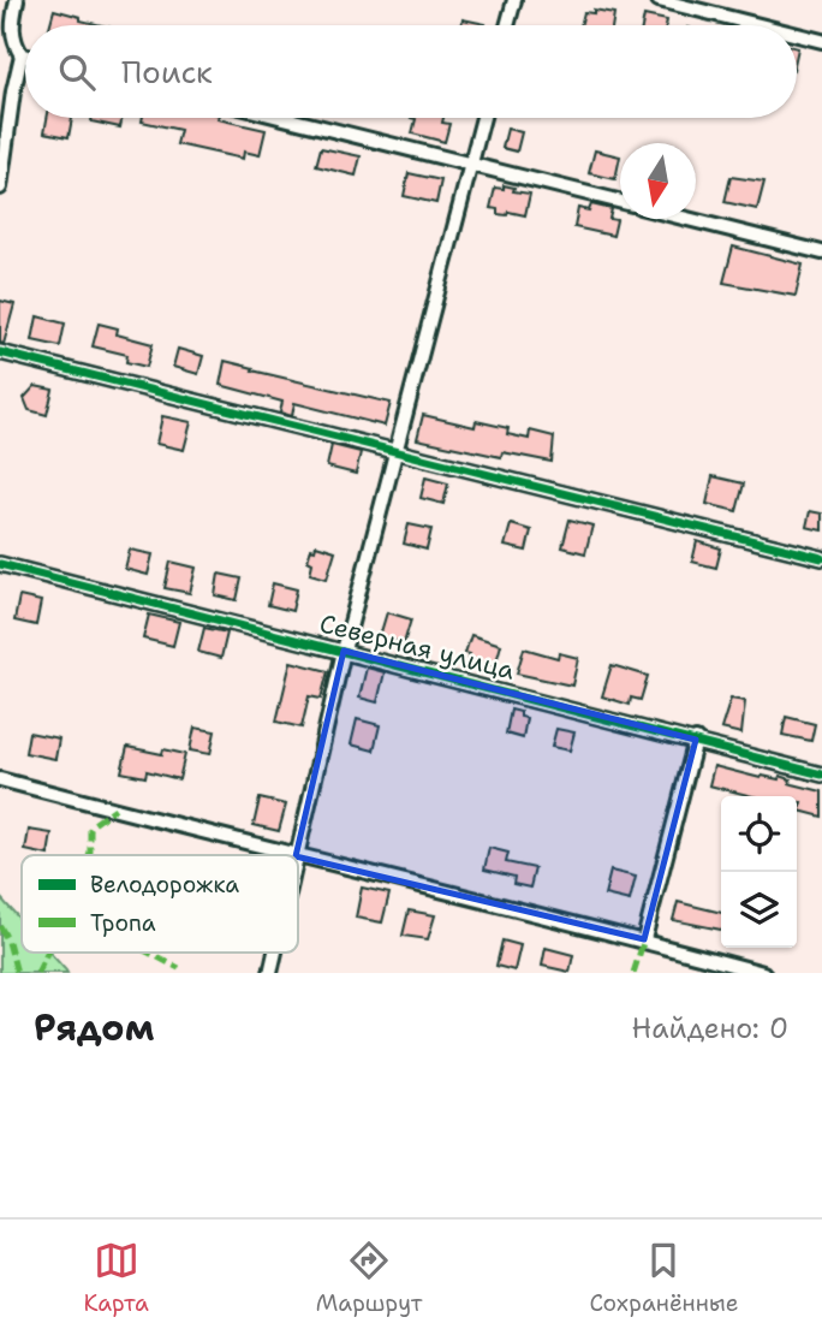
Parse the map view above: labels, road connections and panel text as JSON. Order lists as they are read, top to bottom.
{
  "streets": {
    "street": ["Северная улица"]
  },
  "legend": ["Велодорожка", "Тропа"],
  "north": "bottom",
  "page": {
    "search": "Поиск",
    "heading": ["Рядом", "Найдено: 0"],
    "nav": ["Карта", "Маршрут", "Сохранённые"]
  }
}
